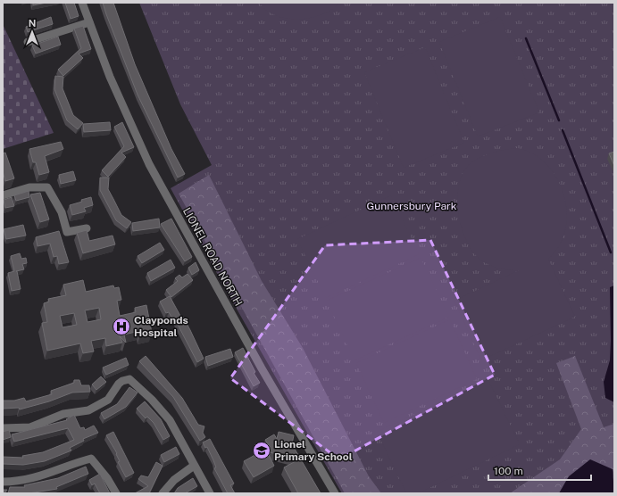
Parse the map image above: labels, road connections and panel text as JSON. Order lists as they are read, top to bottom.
{
  "streets": {
    "street": ["LIONEL ROAD NORTH"]
  },
  "parks": ["Gunnersbury Park"],
  "places": {
    "hospital": ["Clayponds Hospital"],
    "school or university": ["Lionel Primary School"]
  },
  "scale_bar": "100 m",
  "north": "top"
}
